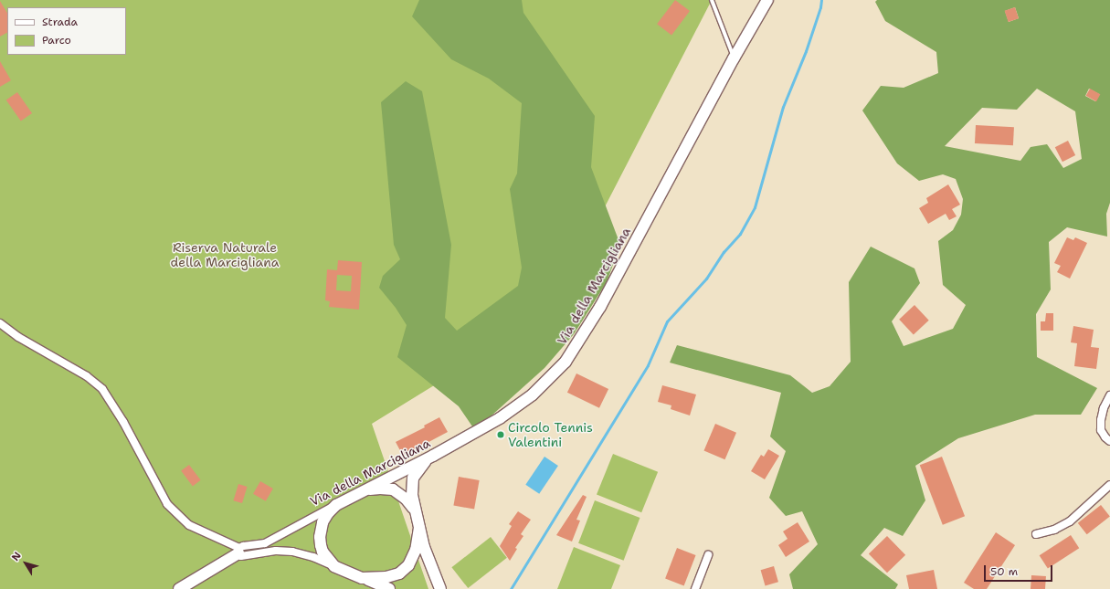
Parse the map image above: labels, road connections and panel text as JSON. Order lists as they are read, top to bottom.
{
  "streets": {
    "street": ["Via della Marcigliana"]
  },
  "parks": ["Riserva Naturale della Marcigliana"],
  "places": ["Circolo Tennis Valentini"],
  "legend": ["Strada", "Parco"],
  "scale_bar": "50 m",
  "north": "top left"
}
